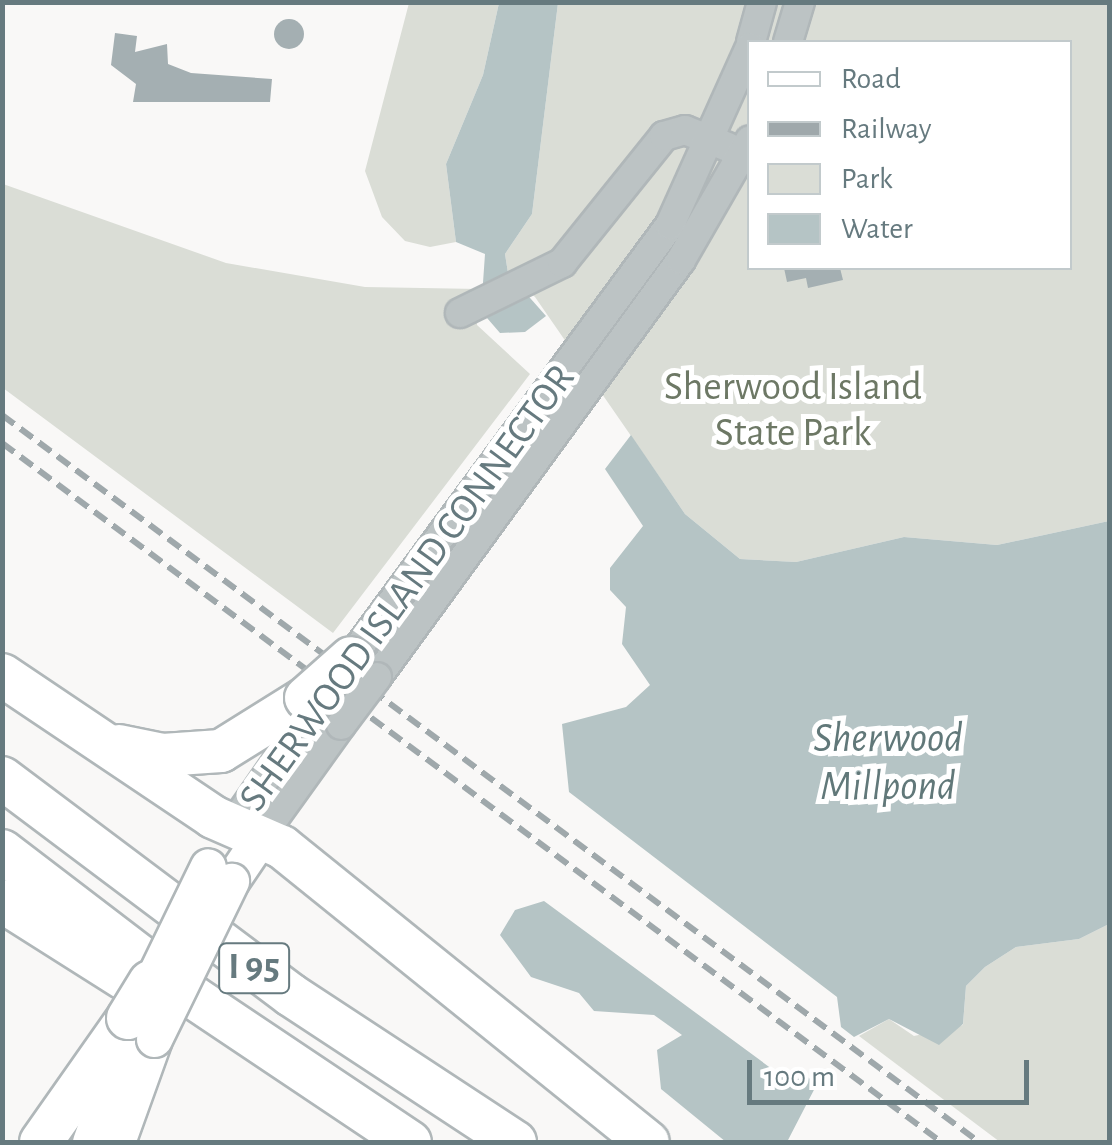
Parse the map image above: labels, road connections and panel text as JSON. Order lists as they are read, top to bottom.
{
  "streets": {
    "highway": ["I 95"],
    "main road": ["SHERWOOD ISLAND CONNECTOR"]
  },
  "water": ["Sherwood Millpond"],
  "parks": ["Sherwood Island State Park"],
  "legend": [
    "Road",
    "Railway",
    "Park",
    "Water"
  ],
  "scale_bar": "100 m"
}
